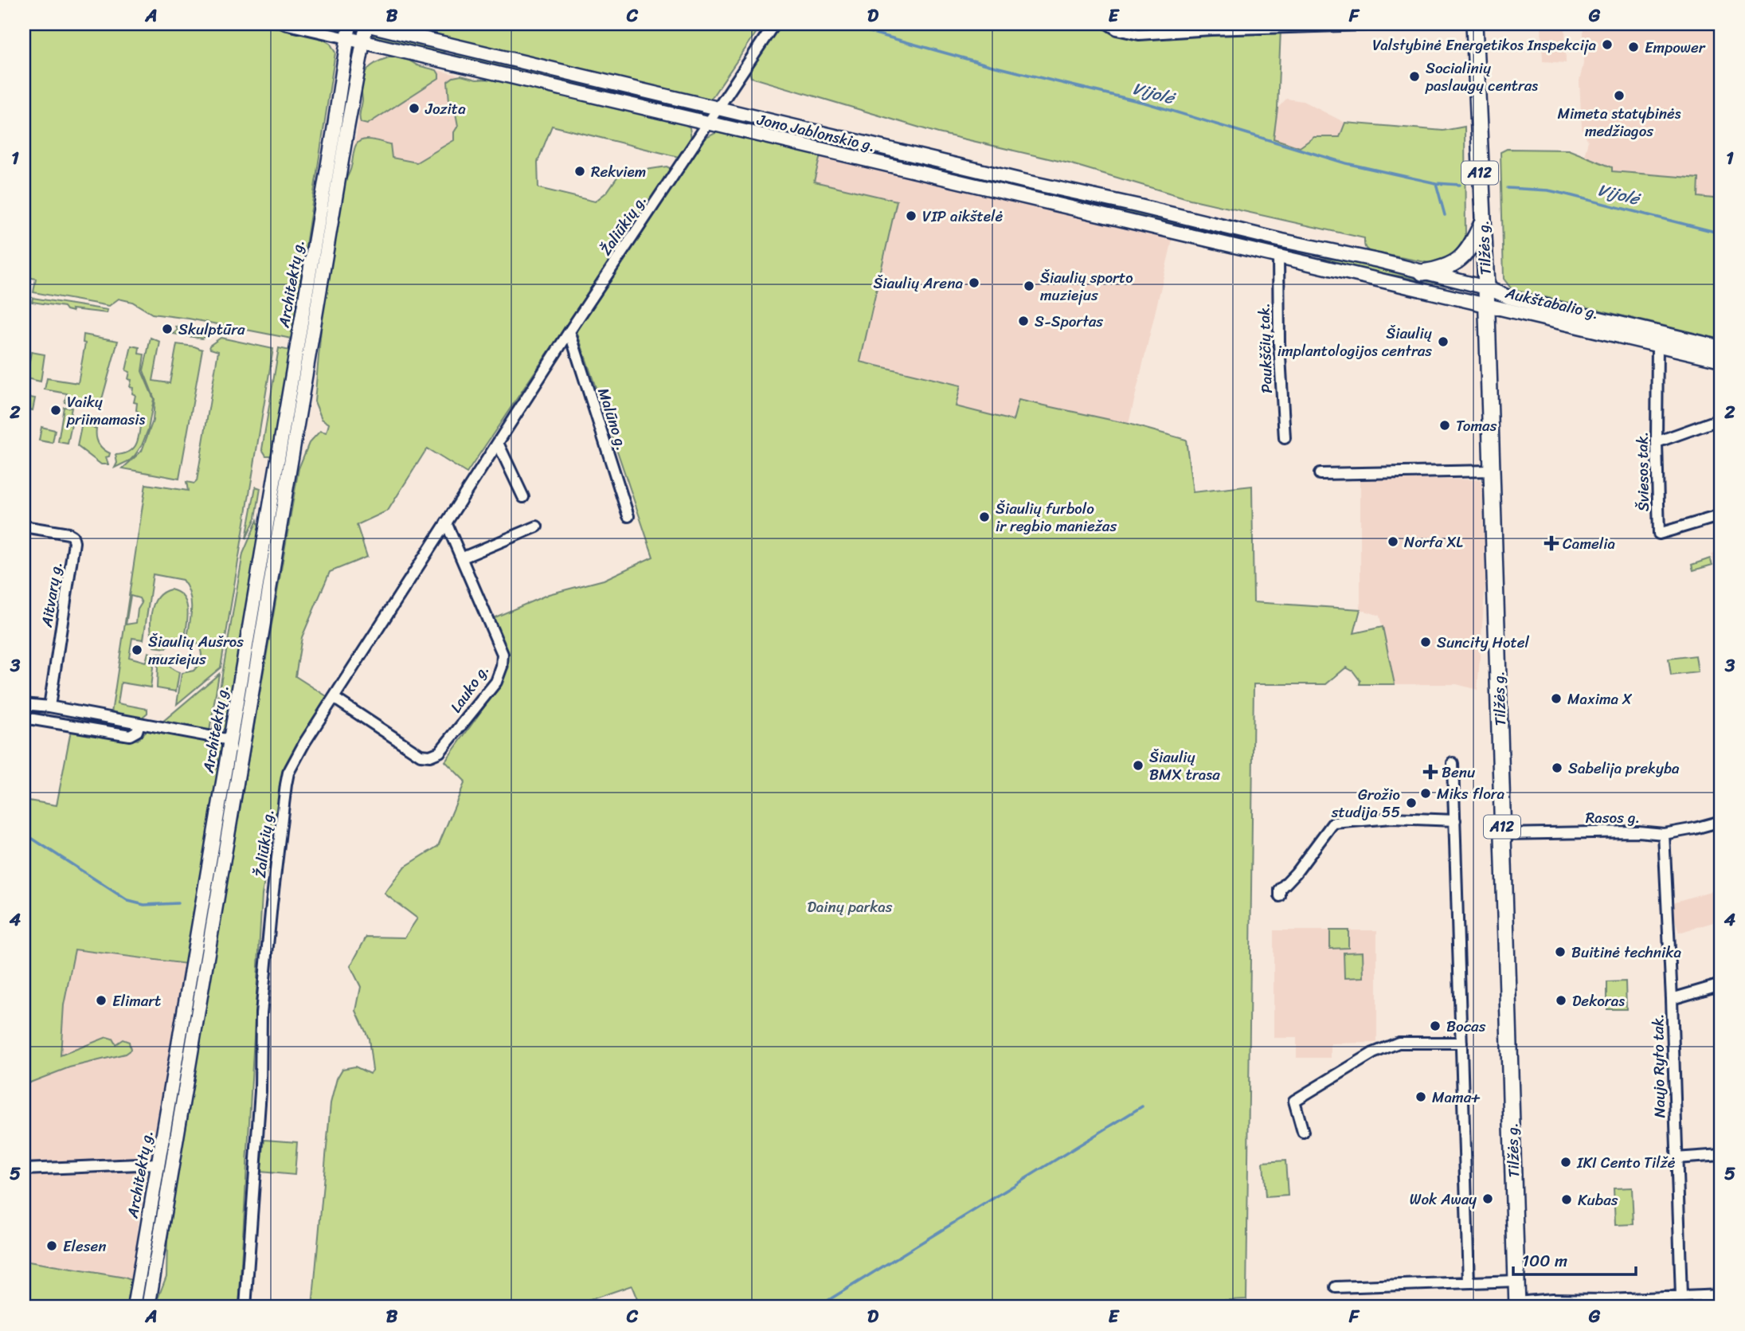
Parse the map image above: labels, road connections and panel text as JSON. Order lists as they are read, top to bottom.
{
  "streets": {
    "highway": ["A12", "Tilžės g."],
    "main road": ["Jono Jablonskio g.", "Architektų g.", "Aukštabalio g."],
    "street": [
      "Žaliūkių g.",
      "Paukščių tak.",
      "Malūno g.",
      "Šviesos tak.",
      "Aitvarų g.",
      "Lauko g.",
      "Rasos g.",
      "Naujo Ryto tak."
    ]
  },
  "crossings": [
    ["Jono Jablonskio g.", "Žaliūkių g."],
    ["Jono Jablonskio g.", "Architektų g."],
    ["Jono Jablonskio g.", "Aukštabalio g."],
    ["Jono Jablonskio g.", "Paukščių tak."],
    ["Žaliūkių g.", "Malūno g."],
    ["Žaliūkių g.", "Lauko g."],
    ["Tilžės g.", "Aukštabalio g."],
    ["Tilžės g.", "Rasos g."],
    ["Aukštabalio g.", "Paukščių tak."],
    ["Aukštabalio g.", "Šviesos tak."],
    ["Rasos g.", "Naujo Ryto tak."]
  ],
  "water": ["Vijolė"],
  "parks": ["Dainų parkas"],
  "places": {
    "other": [
      "Valstybinė Energetikos Inspekcija",
      "Empower",
      "Socialinių paslaugų centras",
      "Mimeta statybinės medžiagos",
      "Jozita",
      "Rekviem",
      "VIP aikštelė",
      "Šiaulių Arena",
      "Šiaulių sporto muziejus",
      "S-Sportas",
      "Skulptūra",
      "Šiaulių implantologijos centras",
      "Vaikų priimamasis",
      "Tomas",
      "Šiaulių furbolo ir regbio maniežas",
      "Norfa XL",
      "Suncity Hotel",
      "Šiaulių Aušros muziejus",
      "Maxima X",
      "Šiaulių BMX trasa",
      "Sabelija prekyba",
      "Miks flora",
      "Grožio studija 55",
      "Buitinė technika",
      "Elimart",
      "Dekoras",
      "Bocas",
      "Mama+",
      "IKI Cento Tilžė",
      "Wok Away",
      "Kubas",
      "Elesen"
    ],
    "health": ["Camelia", "Benu"]
  },
  "scale_bar": "100 m",
  "grid": {
    "columns": [
      "A",
      "B",
      "C",
      "D",
      "E",
      "F",
      "G"
    ],
    "rows": [
      "1",
      "2",
      "3",
      "4",
      "5"
    ]
  }
}
